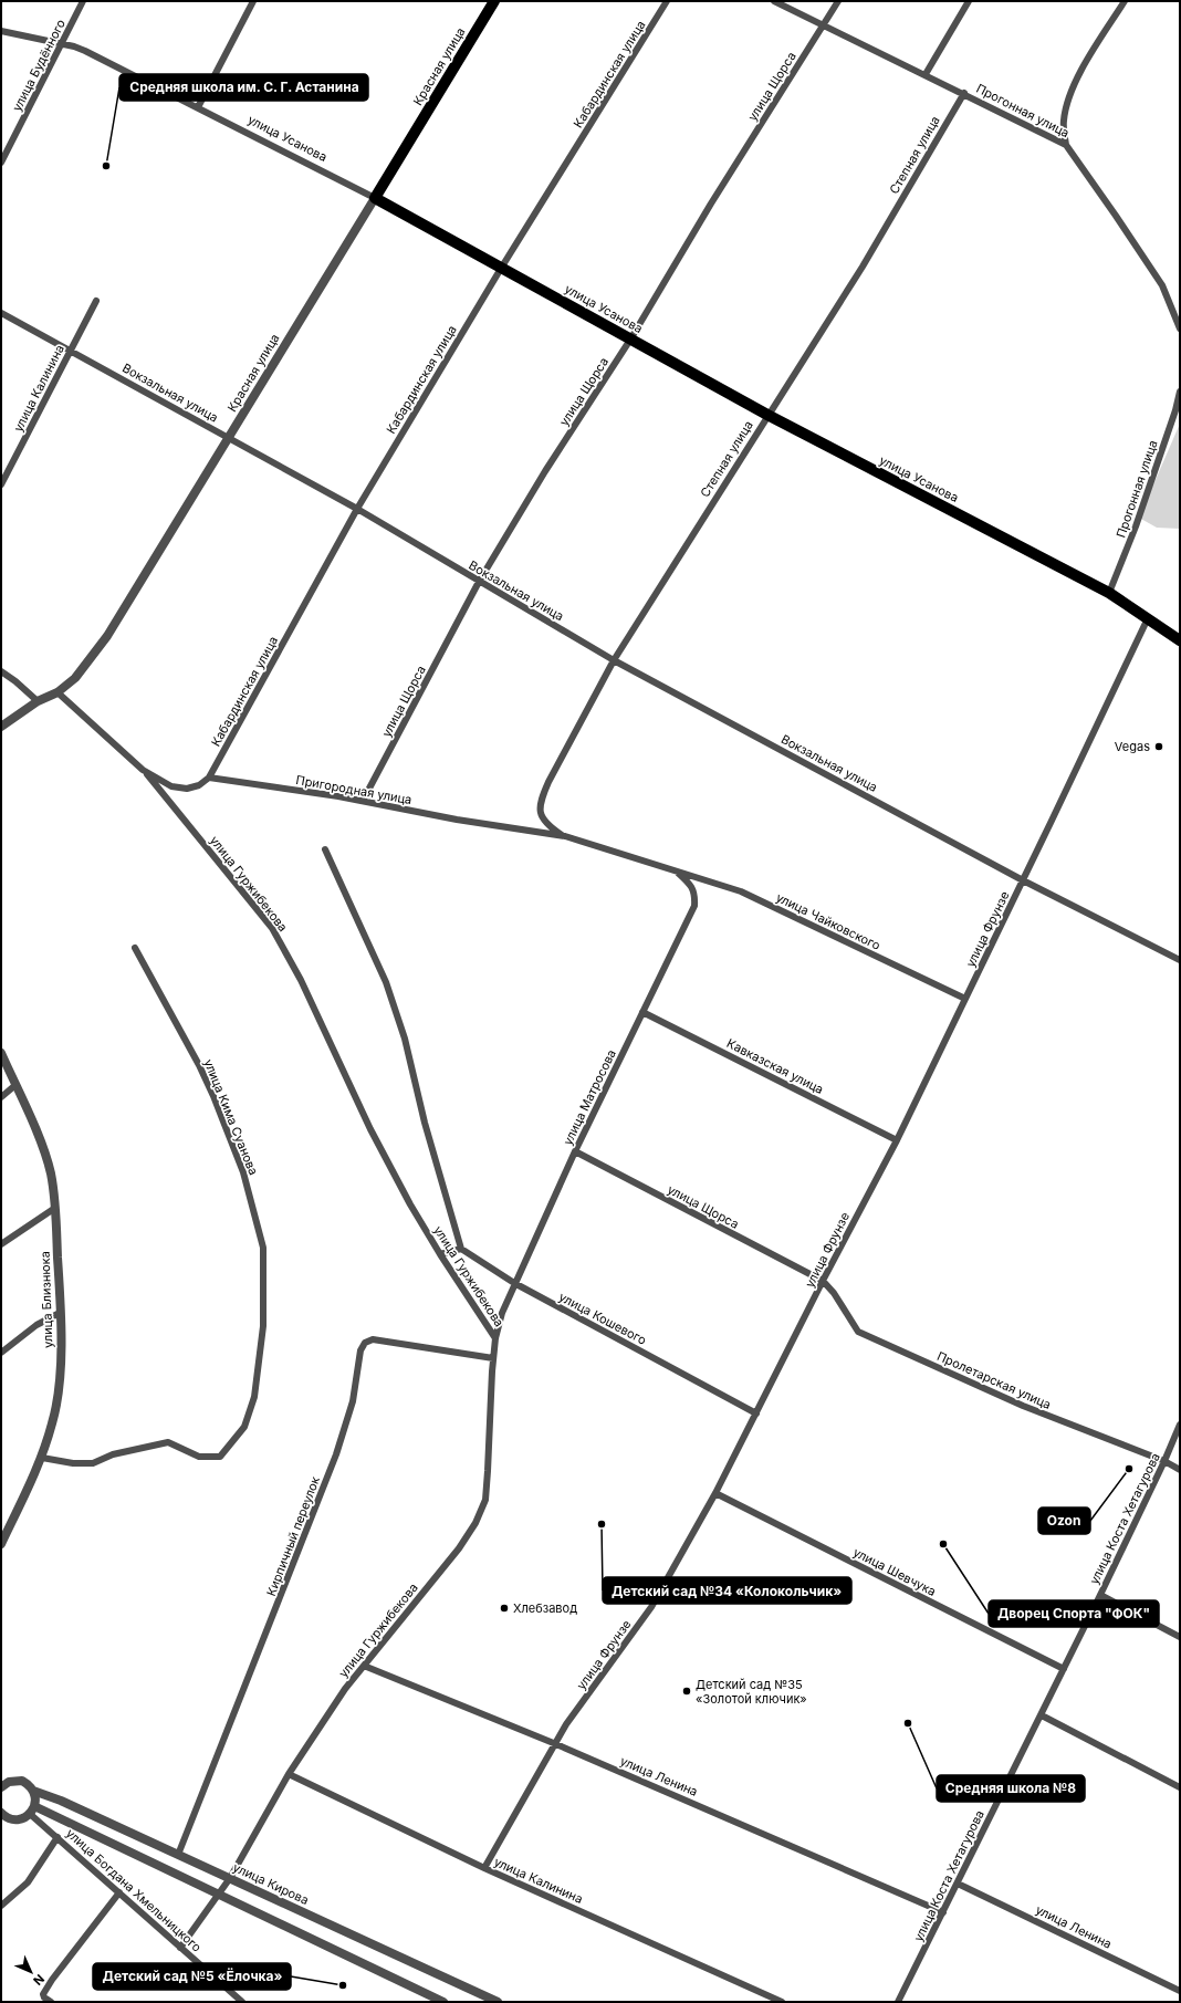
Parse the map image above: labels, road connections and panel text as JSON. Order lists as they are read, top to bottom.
{
  "streets": {
    "main road": ["Красная улица", "улица Усанова"],
    "street": [
      "улица Будённого",
      "Кабардинская улица",
      "улица Щорса",
      "Прогонная улица",
      "Степная улица",
      "улица Калинина",
      "Вокзальная улица",
      "Пригородная улица",
      "улица Гуржибекова",
      "улица Чайковского",
      "улица Фрунзе",
      "Кавказская улица",
      "улица Матросова",
      "улица Кима Суанова",
      "улица Близнюка",
      "улица Кошевого",
      "Пролетарская улица",
      "улица Коста Хетагурова",
      "Кирпичный переулок",
      "улица Шевчука",
      "улица Ленина",
      "улица Кирова",
      "улица Богдана Хмельницкого"
    ]
  },
  "crossings": [
    ["улица Будённого", "улица Усанова"],
    ["Красная улица", "улица Усанова"],
    ["Красная улица", "Вокзальная улица"],
    ["Кабардинская улица", "улица Усанова"],
    ["Кабардинская улица", "Вокзальная улица"],
    ["Кабардинская улица", "Пригородная улица"],
    ["улица Щорса", "Прогонная улица"],
    ["улица Щорса", "улица Усанова"],
    ["улица Щорса", "Вокзальная улица"],
    ["улица Щорса", "Пригородная улица"],
    ["улица Щорса", "улица Фрунзе"],
    ["улица Щорса", "улица Матросова"],
    ["улица Щорса", "Пролетарская улица"],
    ["Прогонная улица", "улица Усанова"],
    ["Прогонная улица", "Степная улица"],
    ["улица Усанова", "Степная улица"],
    ["улица Усанова", "улица Фрунзе"],
    ["Степная улица", "Вокзальная улица"],
    ["Степная улица", "Пригородная улица"],
    ["улица Калинина", "Вокзальная улица"],
    ["улица Калинина", "улица Гуржибекова"],
    ["улица Калинина", "улица Фрунзе"],
    ["Вокзальная улица", "улица Фрунзе"],
    ["Пригородная улица", "улица Чайковского"],
    ["Пригородная улица", "улица Матросова"],
    ["улица Гуржибекова", "улица Матросова"],
    ["улица Гуржибекова", "улица Кошевого"],
    ["улица Гуржибекова", "Кирпичный переулок"],
    ["улица Гуржибекова", "улица Ленина"],
    ["улица Гуржибекова", "улица Кирова"],
    ["улица Гуржибекова", "улица Богдана Хмельницкого"],
    ["улица Чайковского", "улица Фрунзе"],
    ["улица Чайковского", "улица Матросова"],
    ["улица Фрунзе", "Кавказская улица"],
    ["улица Фрунзе", "улица Кошевого"],
    ["улица Фрунзе", "Пролетарская улица"],
    ["улица Фрунзе", "улица Шевчука"],
    ["улица Фрунзе", "улица Ленина"],
    ["Кавказская улица", "улица Матросова"],
    ["улица Матросова", "улица Кошевого"],
    ["улица Кима Суанова", "улица Близнюка"],
    ["Пролетарская улица", "улица Коста Хетагурова"],
    ["улица Коста Хетагурова", "улица Шевчука"],
    ["улица Коста Хетагурова", "улица Ленина"],
    ["Кирпичный переулок", "улица Кирова"]
  ],
  "places": [
    "Средняя школа им. C. Г. Астанина",
    "Vegas",
    "Ozon",
    "Детский сад №34 «Колокольчик»",
    "Дворец Спорта \"ФОК\"",
    "Хлебзавод",
    "Детский сад №35 «Золотой ключик»",
    "Средняя школа №8",
    "Детский сад №5 «Ёлочка»"
  ],
  "north": "bottom right"
}
